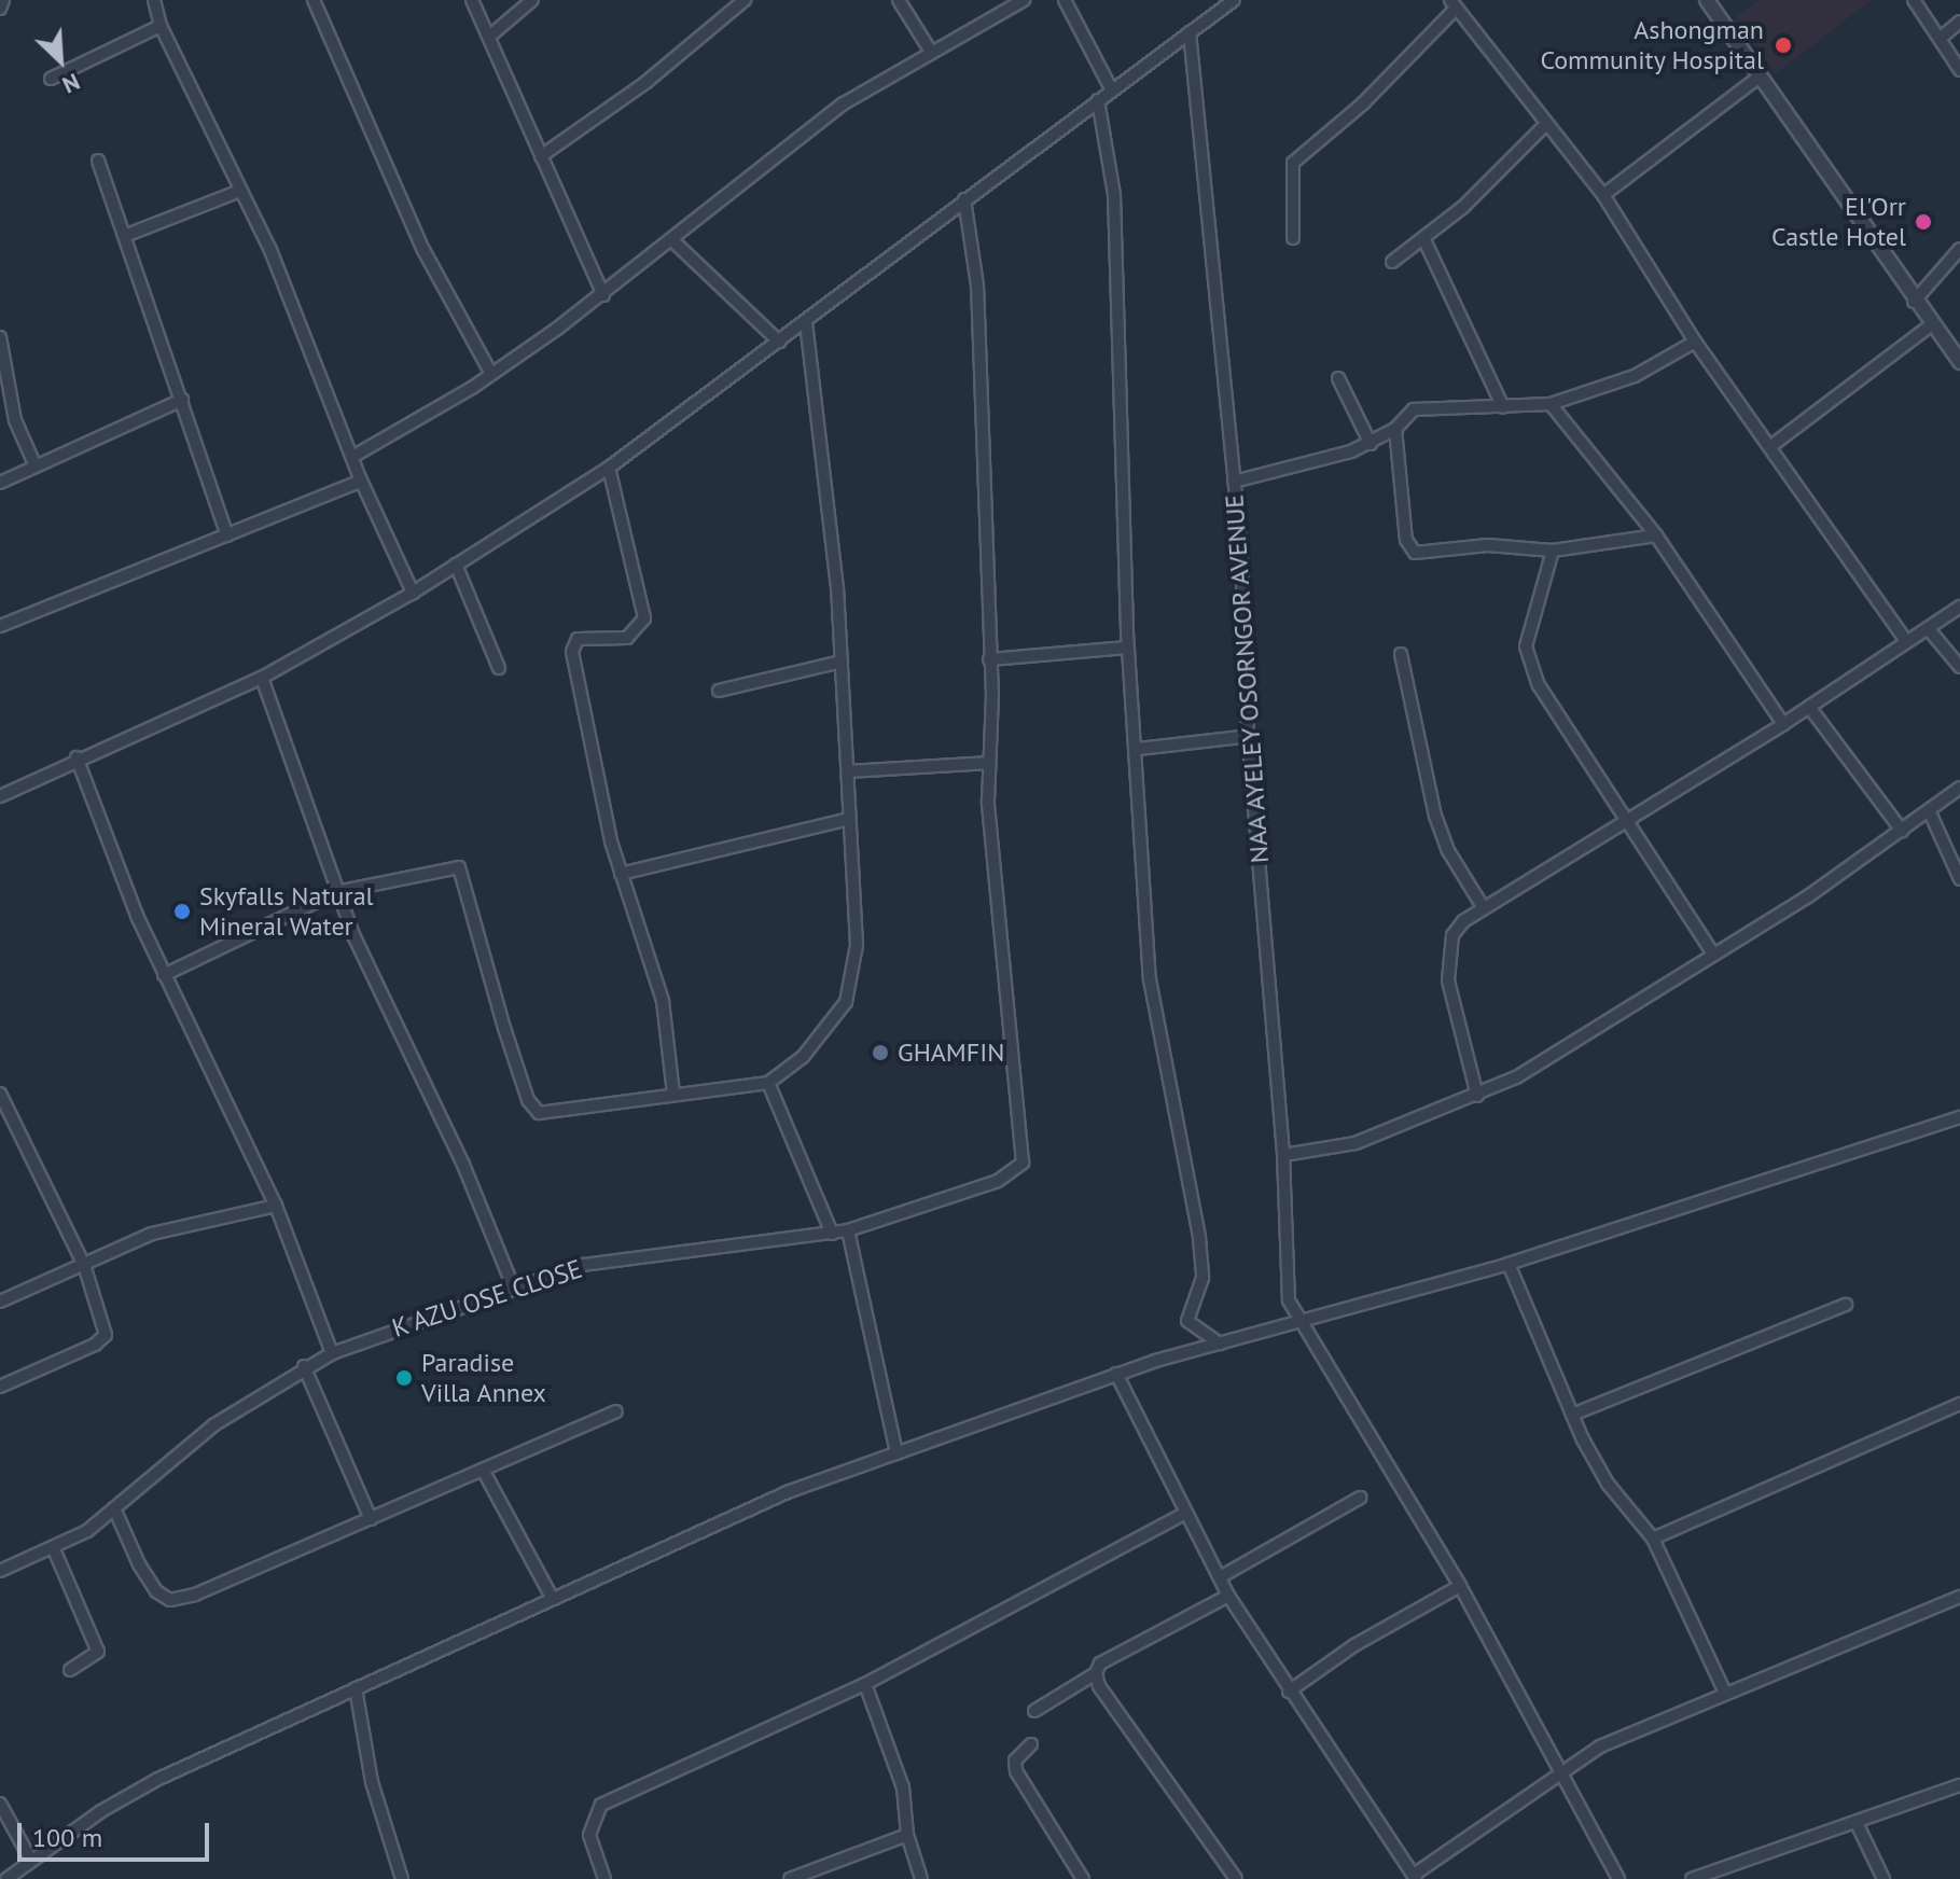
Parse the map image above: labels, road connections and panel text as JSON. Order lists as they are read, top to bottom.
{
  "streets": {
    "street": ["NAA AYELEY OSORNGOR AVENUE", "K AZU OSE CLOSE"]
  },
  "places": [
    "Ashongman Community Hospital",
    "El'Orr Castle Hotel",
    "Skyfalls Natural Mineral Water",
    "GHAMFIN",
    "Paradise Villa Annex"
  ],
  "scale_bar": "100 m",
  "north": "bottom right"
}
